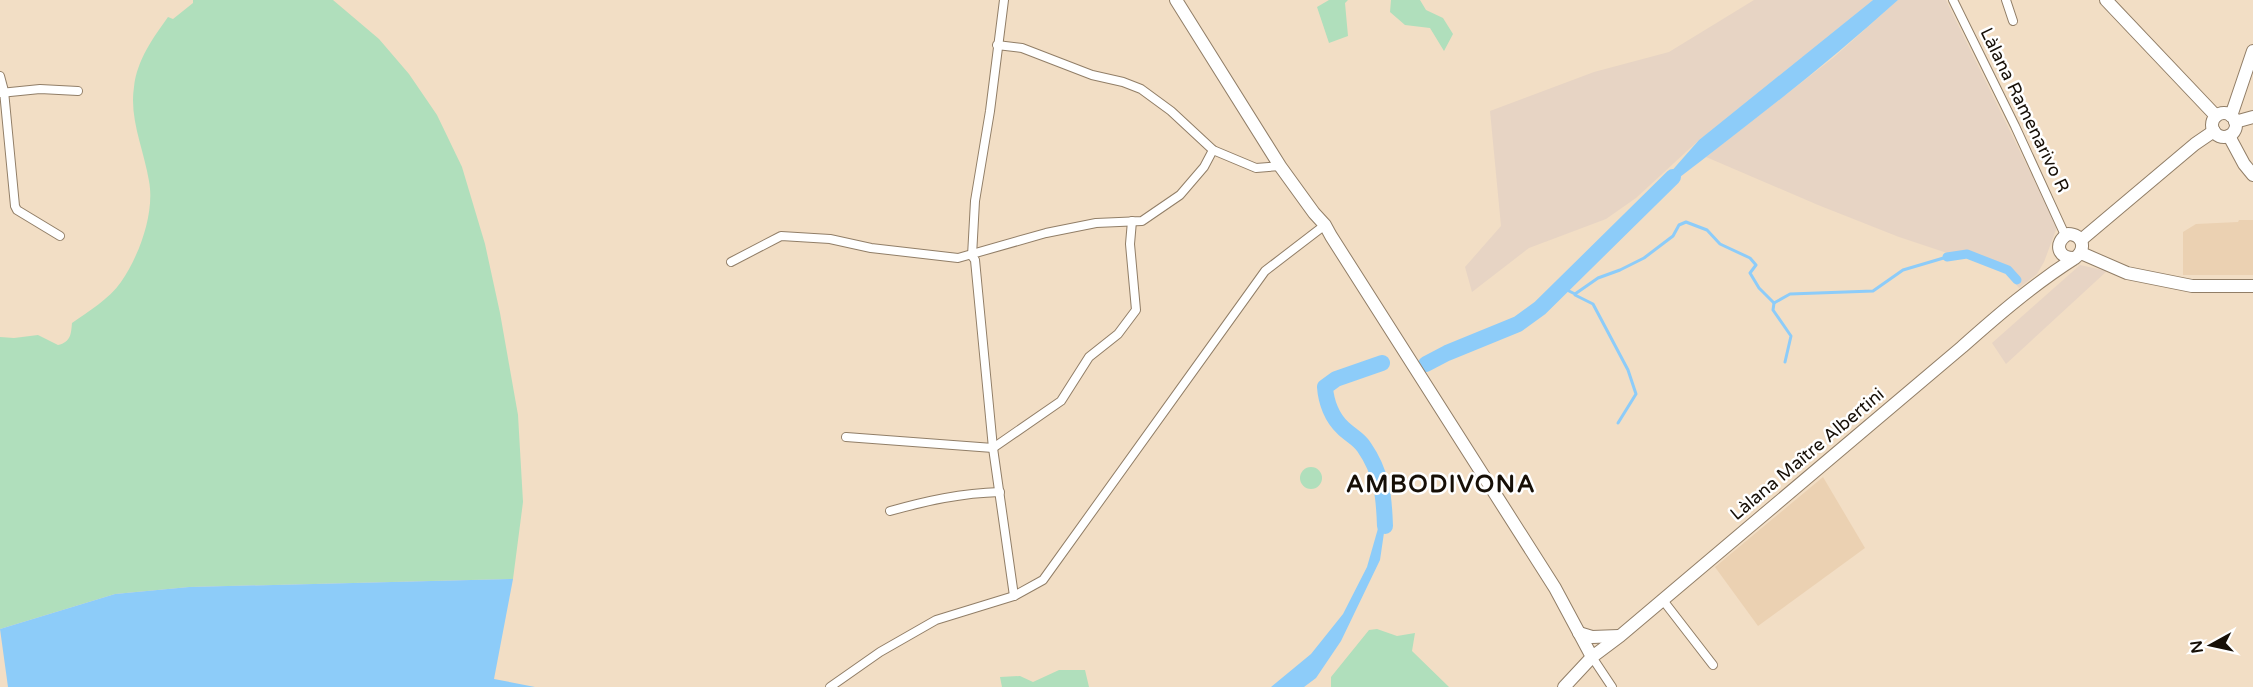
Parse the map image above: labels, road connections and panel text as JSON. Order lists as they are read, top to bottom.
{
  "streets": {
    "main road": ["Làlana Maître Albertini"],
    "street": ["Làlana Ramenarivo R"]
  },
  "crossings": [
    ["Làlana Ramenarivo R", "Làlana Maître Albertini"]
  ],
  "districts": ["AMBODIVONA"],
  "north": "left"
}
